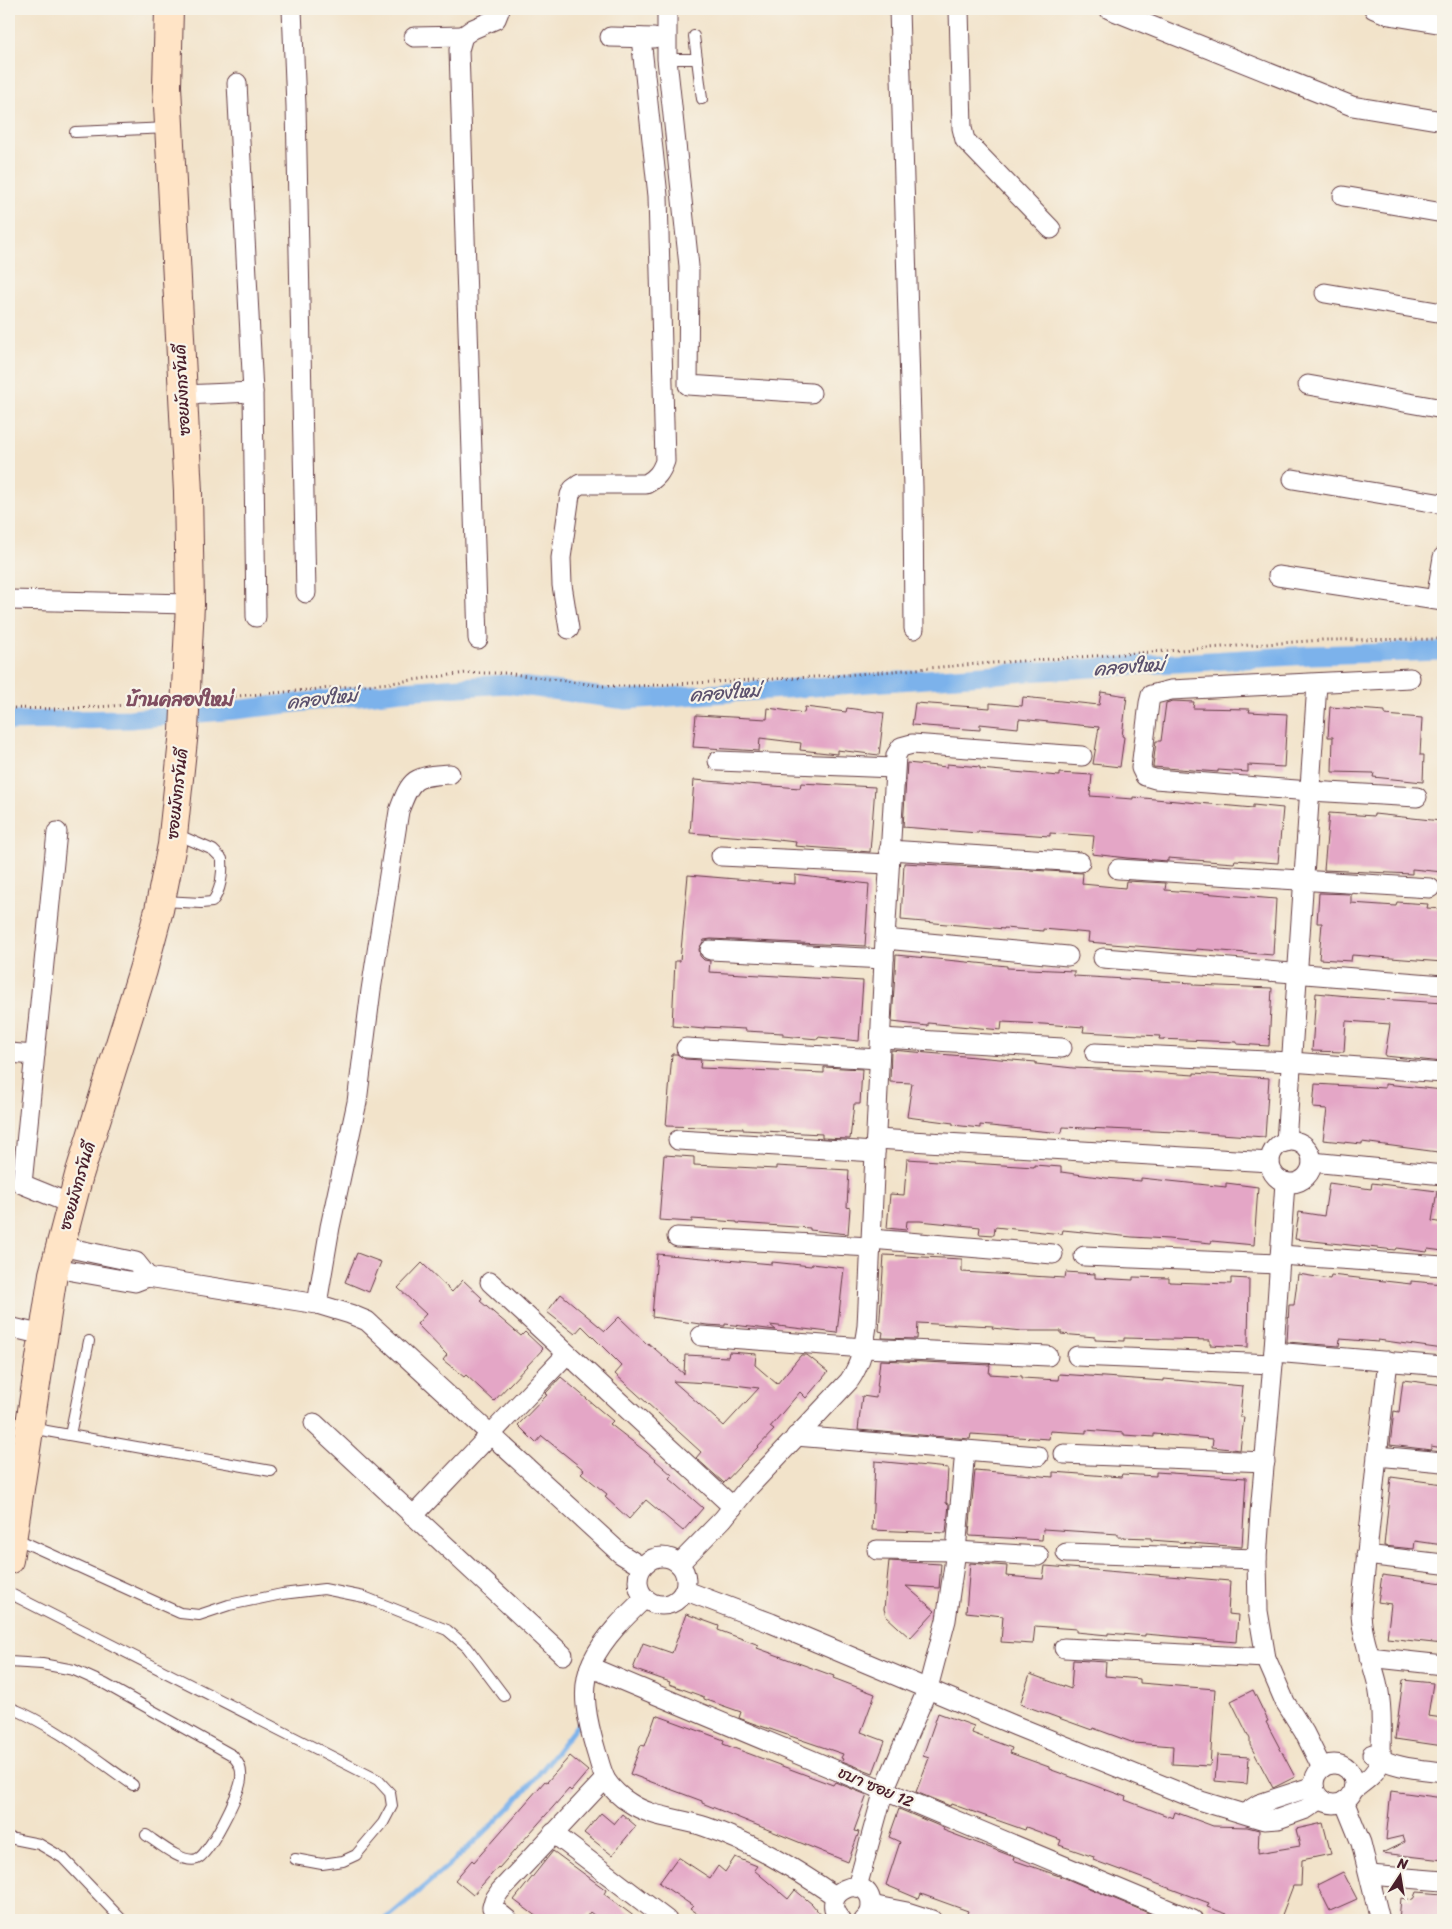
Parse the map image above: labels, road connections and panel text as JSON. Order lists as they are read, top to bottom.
{
  "streets": {
    "street": ["ซอยมังกรขันดี", "ชบา ซอย 12"]
  },
  "districts": ["บ้านคลองใหม่"],
  "water": ["คลองใหม่"],
  "north": "top"
}
